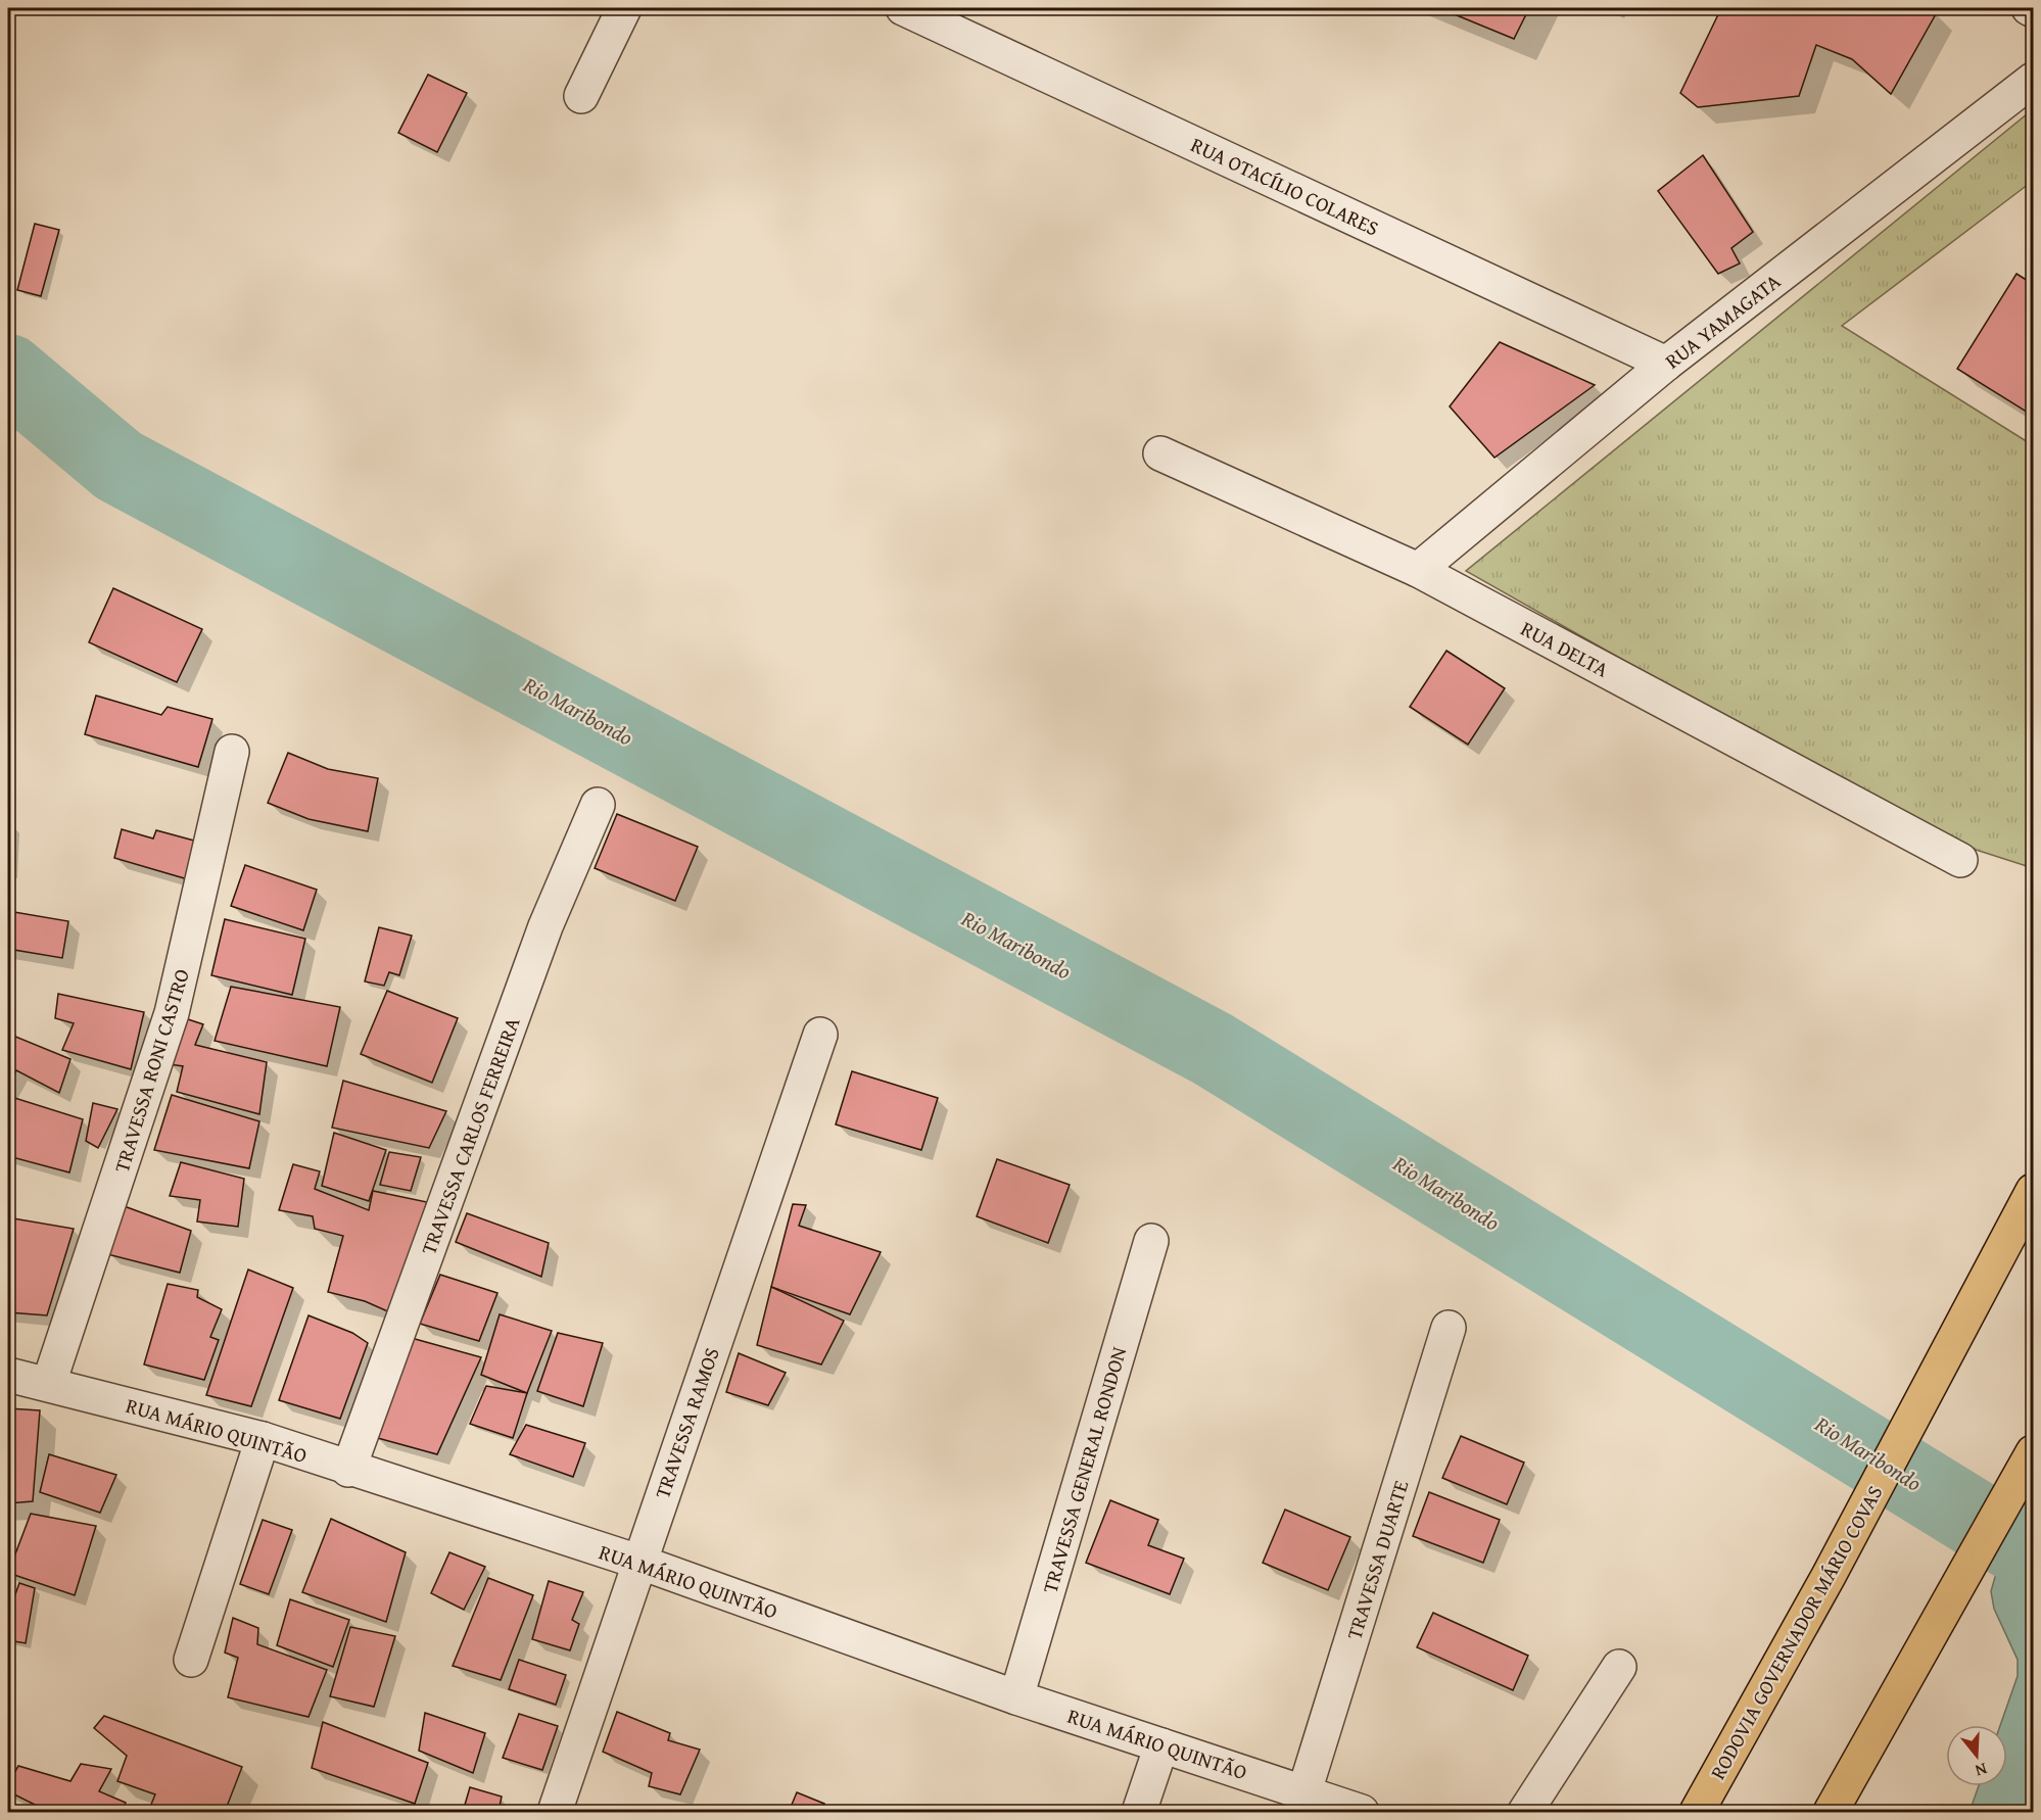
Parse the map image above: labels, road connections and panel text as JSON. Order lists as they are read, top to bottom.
{
  "streets": {
    "highway": ["RODOVIA GOVERNADOR MÁRIO COVAS"],
    "street": [
      "RUA OTACÍLIO COLARES",
      "RUA YAMAGATA",
      "RUA DELTA",
      "TRAVESSA RONI CASTRO",
      "TRAVESSA CARLOS FERREIRA",
      "TRAVESSA RAMOS",
      "RUA MÁRIO QUINTÃO",
      "TRAVESSA GENERAL RONDON",
      "TRAVESSA DUARTE"
    ]
  },
  "crossings": [
    ["RUA OTACÍLIO COLARES", "RUA YAMAGATA"],
    ["RUA YAMAGATA", "RUA DELTA"],
    ["TRAVESSA RONI CASTRO", "RUA MÁRIO QUINTÃO"],
    ["TRAVESSA CARLOS FERREIRA", "RUA MÁRIO QUINTÃO"],
    ["TRAVESSA RAMOS", "RUA MÁRIO QUINTÃO"],
    ["RUA MÁRIO QUINTÃO", "TRAVESSA GENERAL RONDON"],
    ["RUA MÁRIO QUINTÃO", "TRAVESSA DUARTE"]
  ],
  "water": ["Rio Maribondo"],
  "north": "bottom"
}
